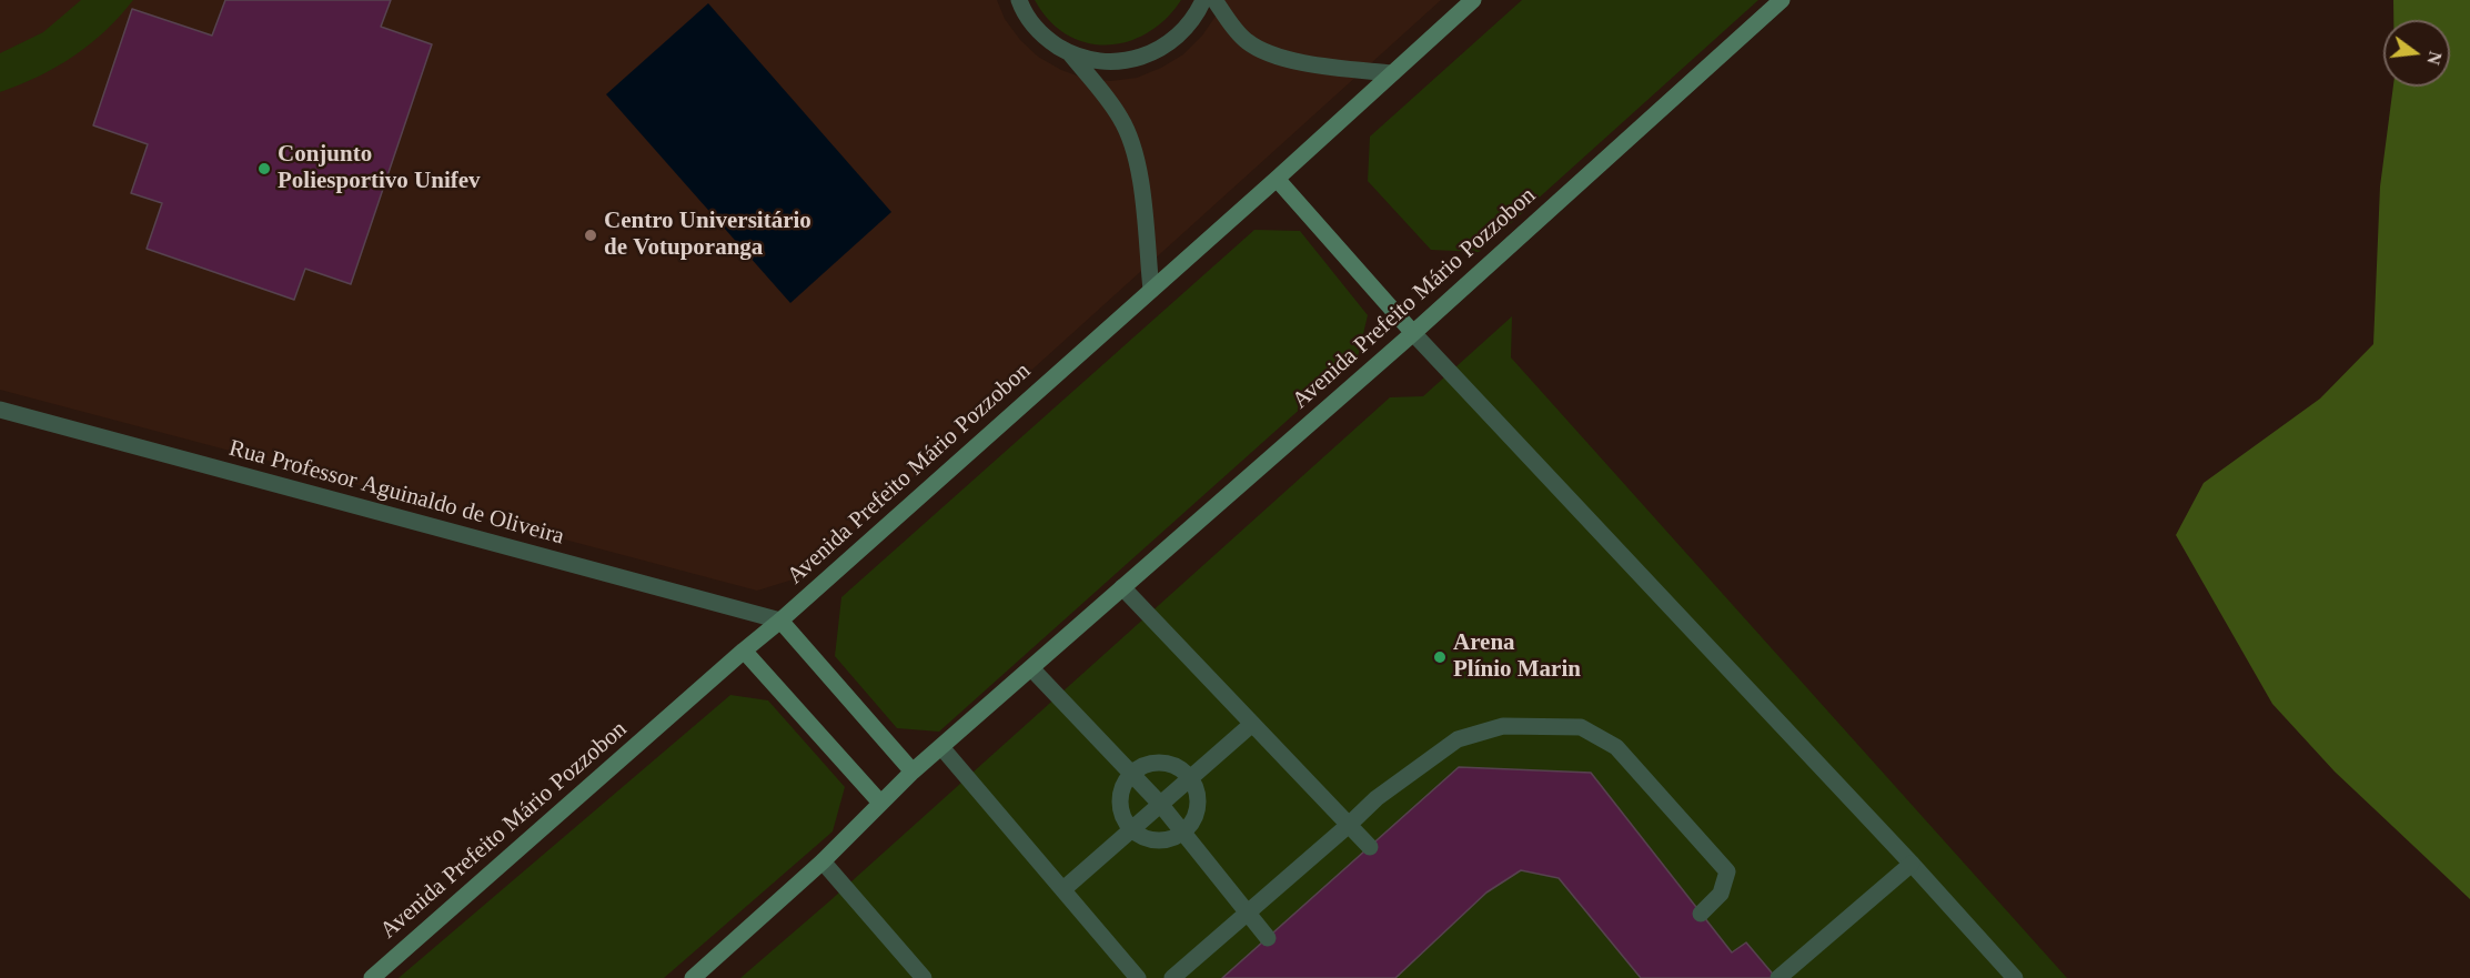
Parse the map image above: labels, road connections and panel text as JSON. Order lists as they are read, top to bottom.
{
  "streets": {
    "street": ["Avenida Prefeito Mário Pozzobon", "Rua Professor Aguinaldo de Oliveira"]
  },
  "crossings": [
    ["Avenida Prefeito Mário Pozzobon", "Rua Professor Aguinaldo de Oliveira"]
  ],
  "places": ["Conjunto Poliesportivo Unifev", "Centro Universitário de Votuporanga", "Arena Plínio Marin"],
  "north": "right"
}
